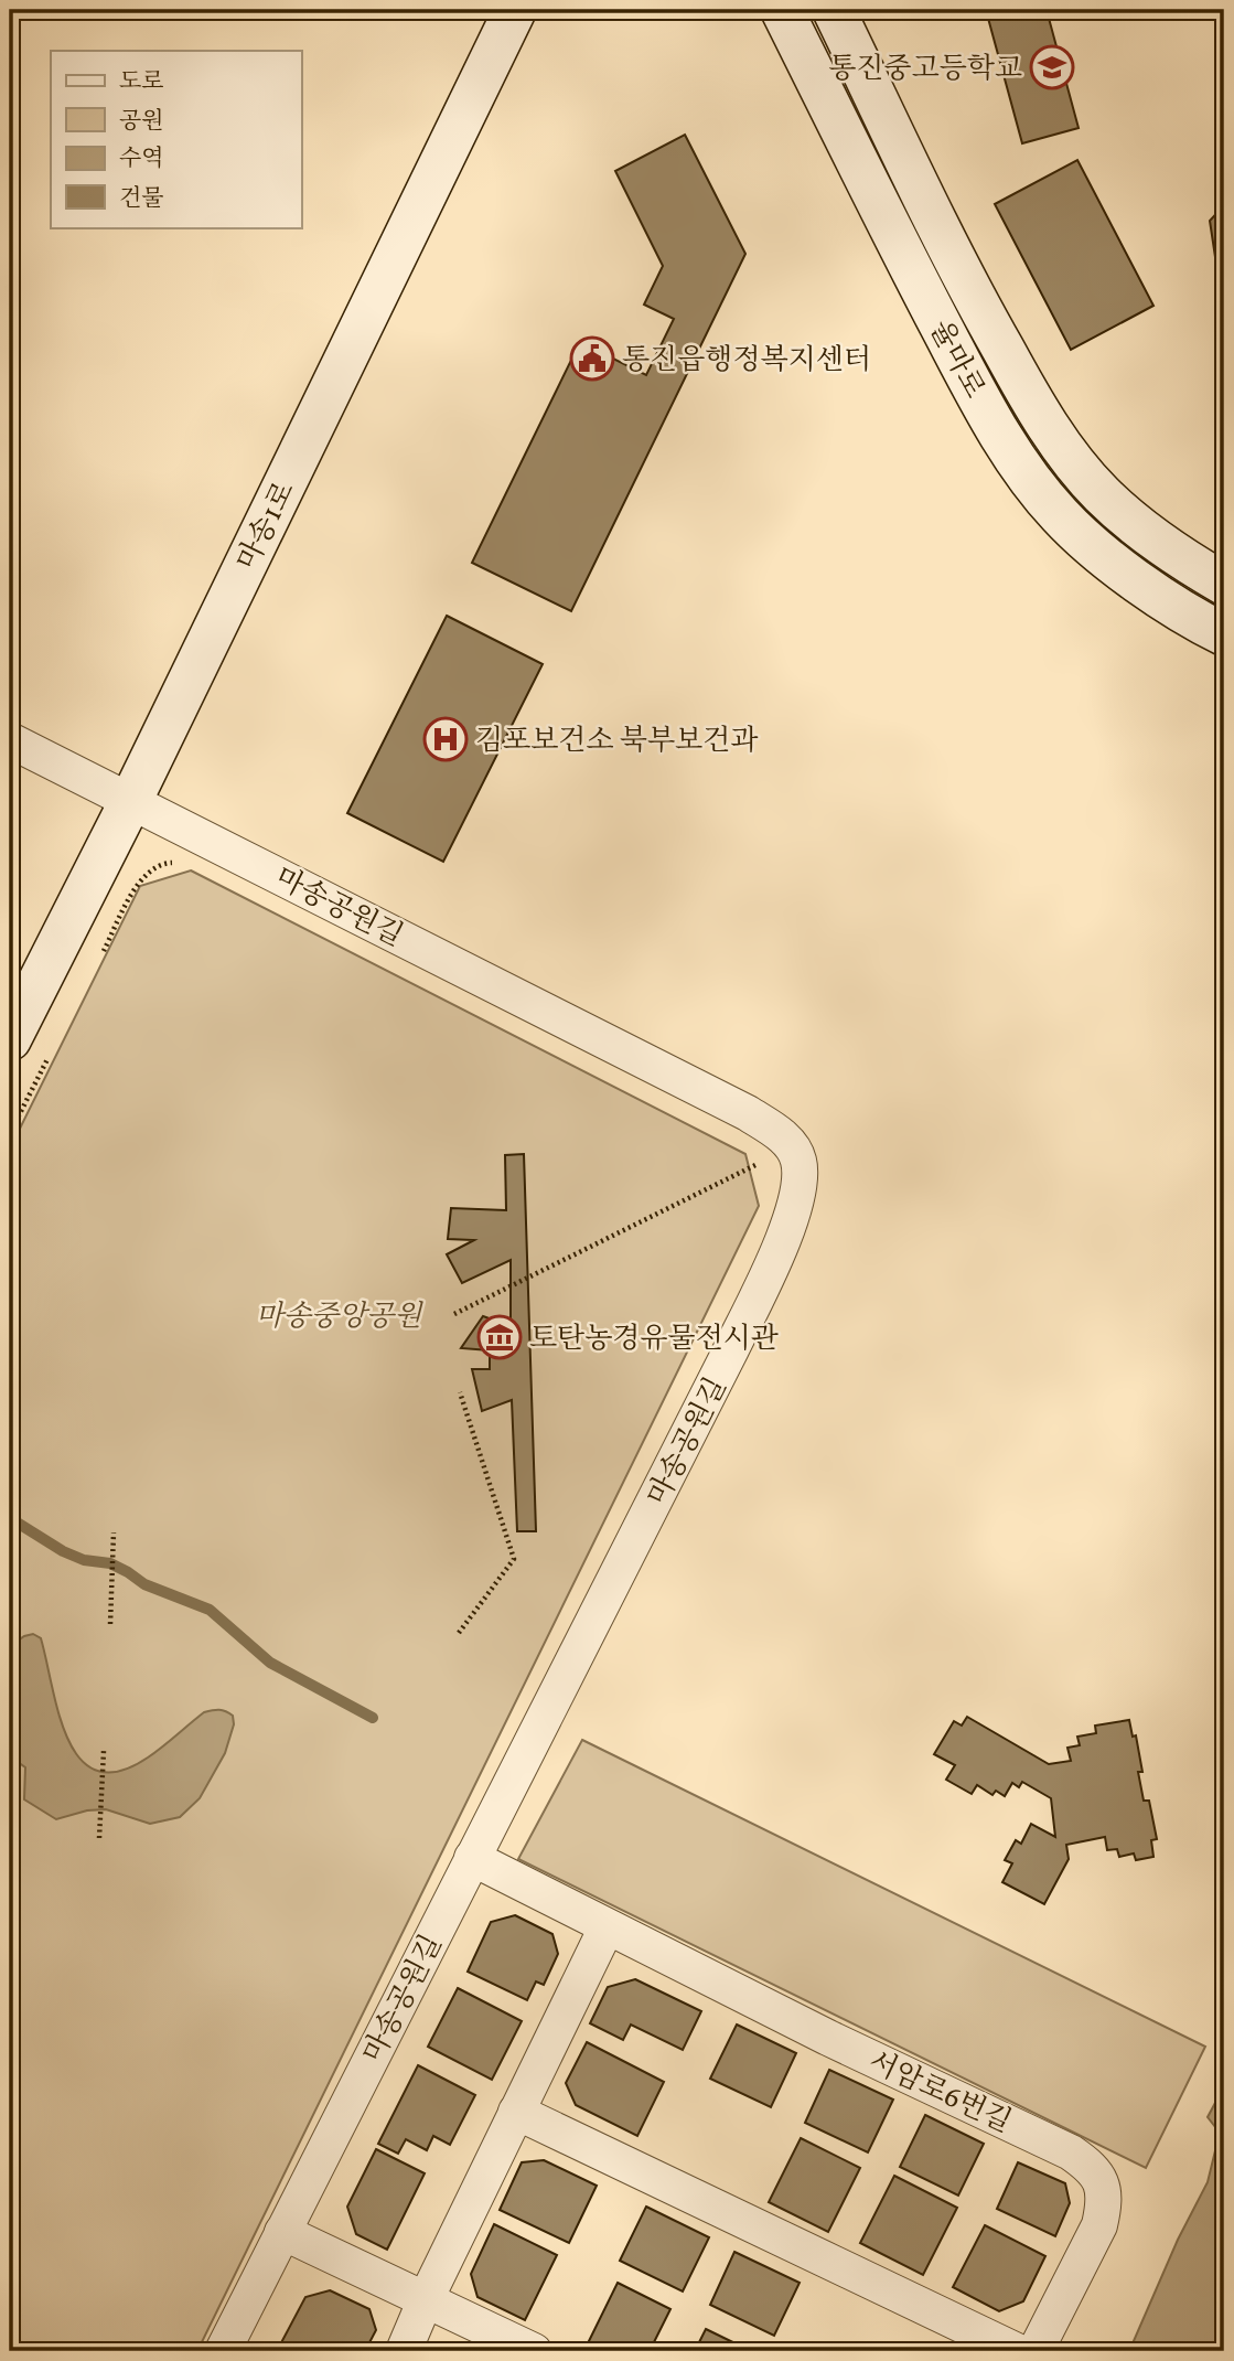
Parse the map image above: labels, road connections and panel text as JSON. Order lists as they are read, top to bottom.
{
  "streets": {
    "street": [
      "율마로",
      "마송1로",
      "마송공원길",
      "서암로6번길"
    ]
  },
  "crossings": [
    ["마송1로", "마송공원길"],
    ["마송공원길", "서암로6번길"]
  ],
  "parks": ["마송중앙공원"],
  "places": {
    "school or university": ["통진중고등학교"],
    "public building": ["통진읍행정복지센터"],
    "hospital": ["김포보건소 북부보건과"],
    "museum": ["토탄농경유물전시관"]
  },
  "legend": [
    "도로",
    "공원",
    "수역",
    "건물"
  ]
}
